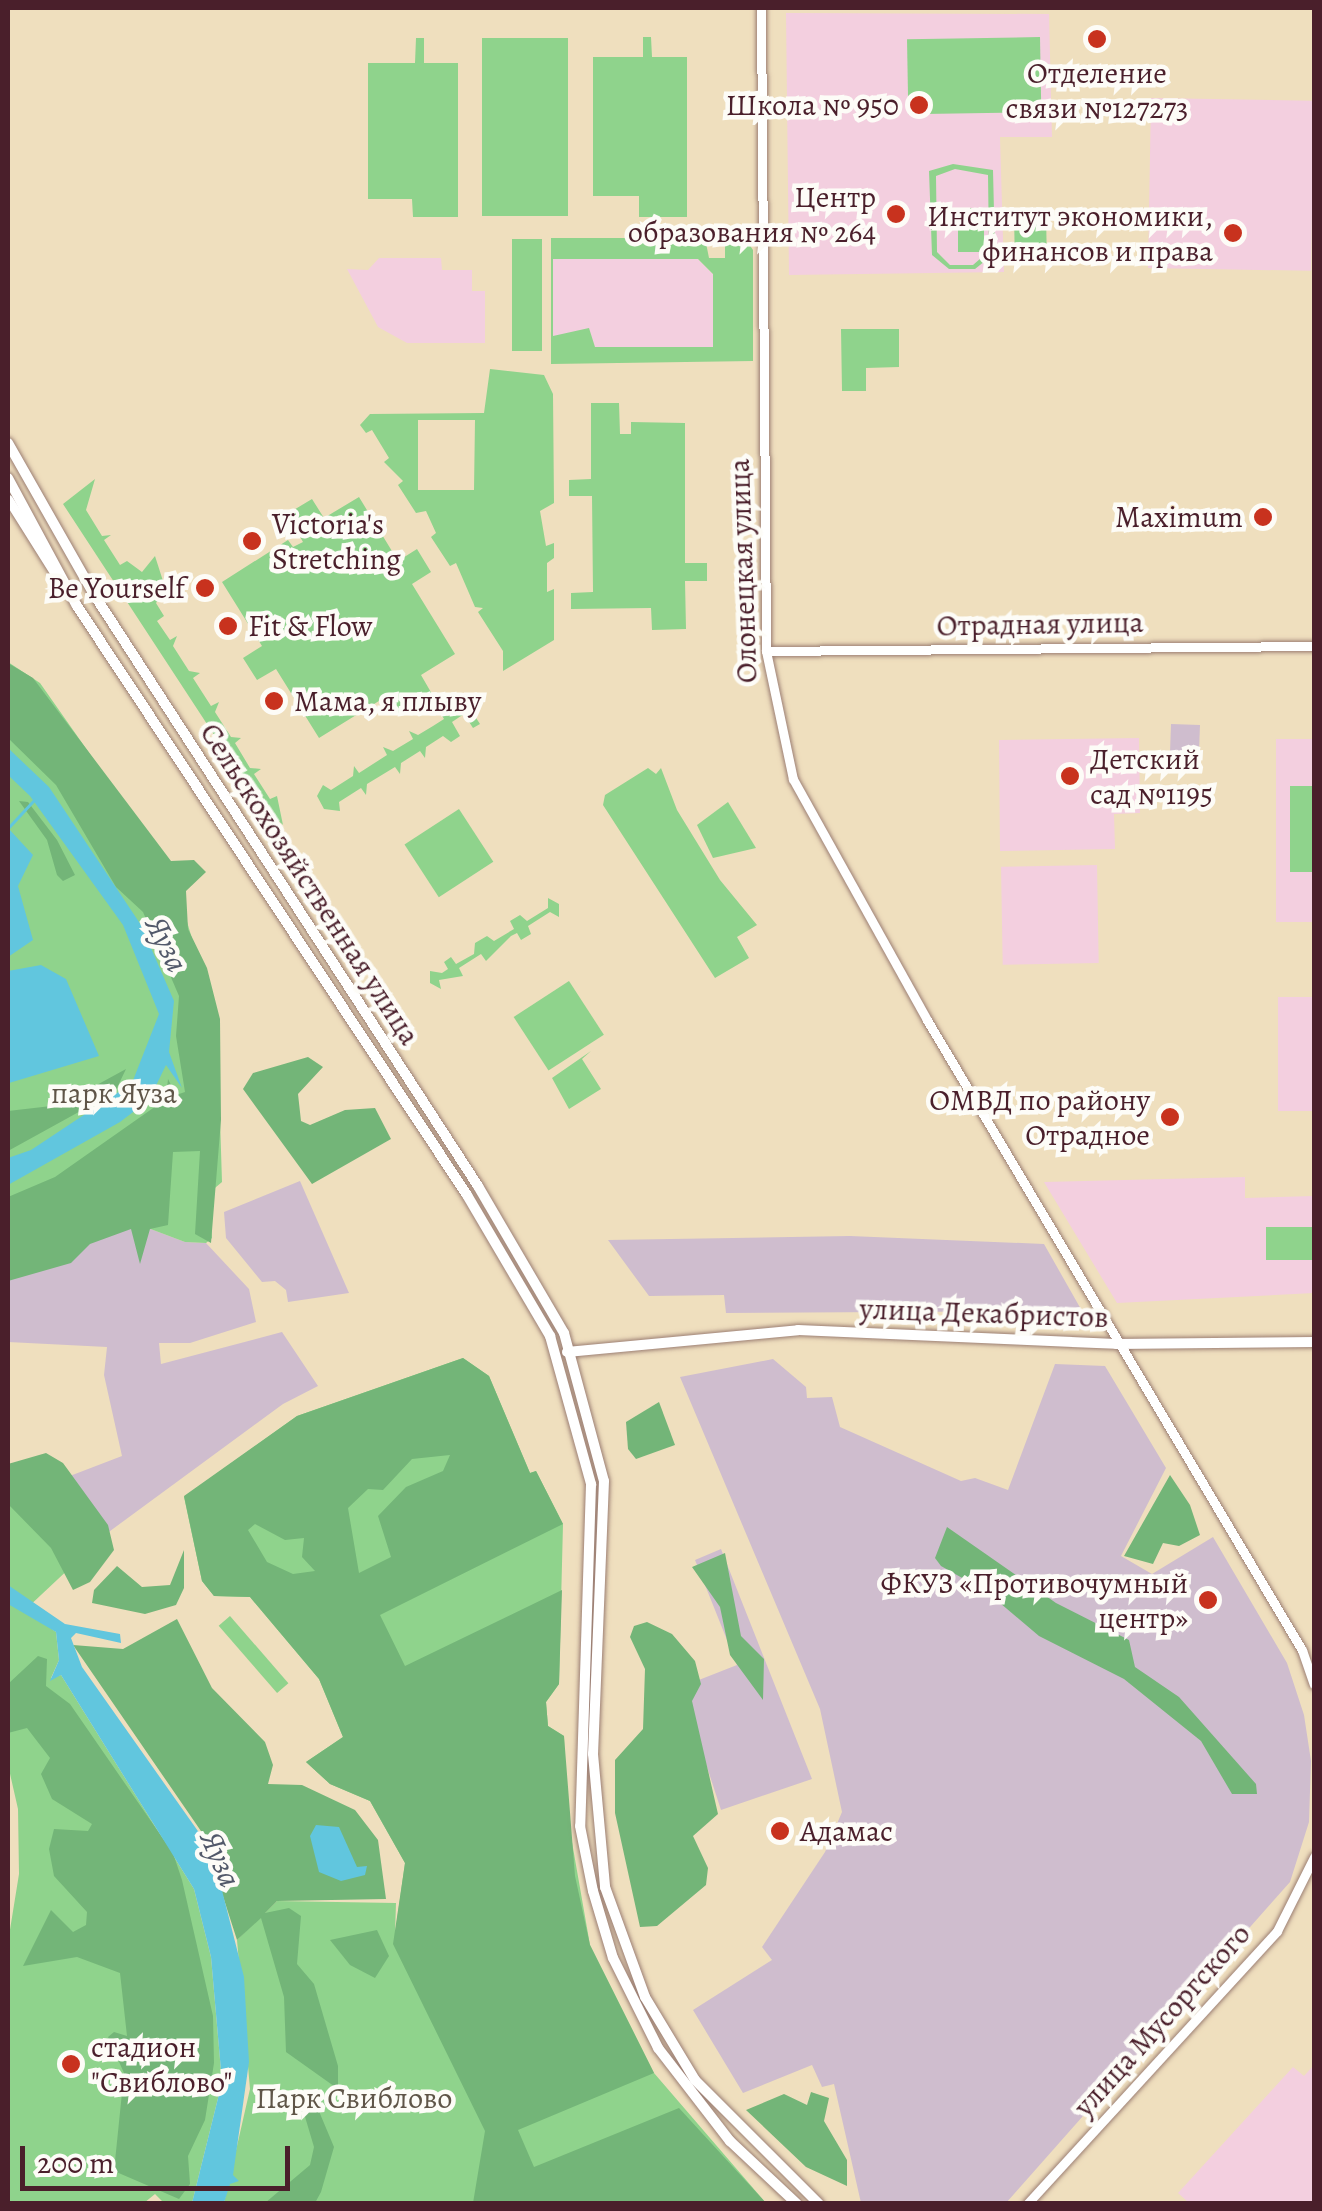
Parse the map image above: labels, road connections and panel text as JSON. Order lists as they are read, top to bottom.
{
  "streets": {
    "main road": ["Сельскохозяйственная улица", "улица Декабристов"],
    "street": ["Олонецкая улица", "Отрадная улица", "улица Мусоргского"]
  },
  "crossings": [
    ["Олонецкая улица", "Отрадная улица"],
    ["Олонецкая улица", "улица Декабристов"],
    ["Сельскохозяйственная улица", "улица Декабристов"]
  ],
  "water": ["Яуза"],
  "parks": ["парк Яуза", "Парк Свиблово"],
  "places": [
    "Отделение связи №127273",
    "Школа № 950",
    "Центр образования № 264",
    "Институт экономики, финансов и права",
    "Maximum",
    "Victoria's Stretching",
    "Be Yourself",
    "Fit & Flow",
    "Мама, я плыву",
    "Детский сад №1195",
    "ОМВД по району Отрадное",
    "ФКУЗ «Противочумный центр»",
    "Адамас",
    "стадион \"Свиблово\""
  ],
  "scale_bar": "200 m"
}
